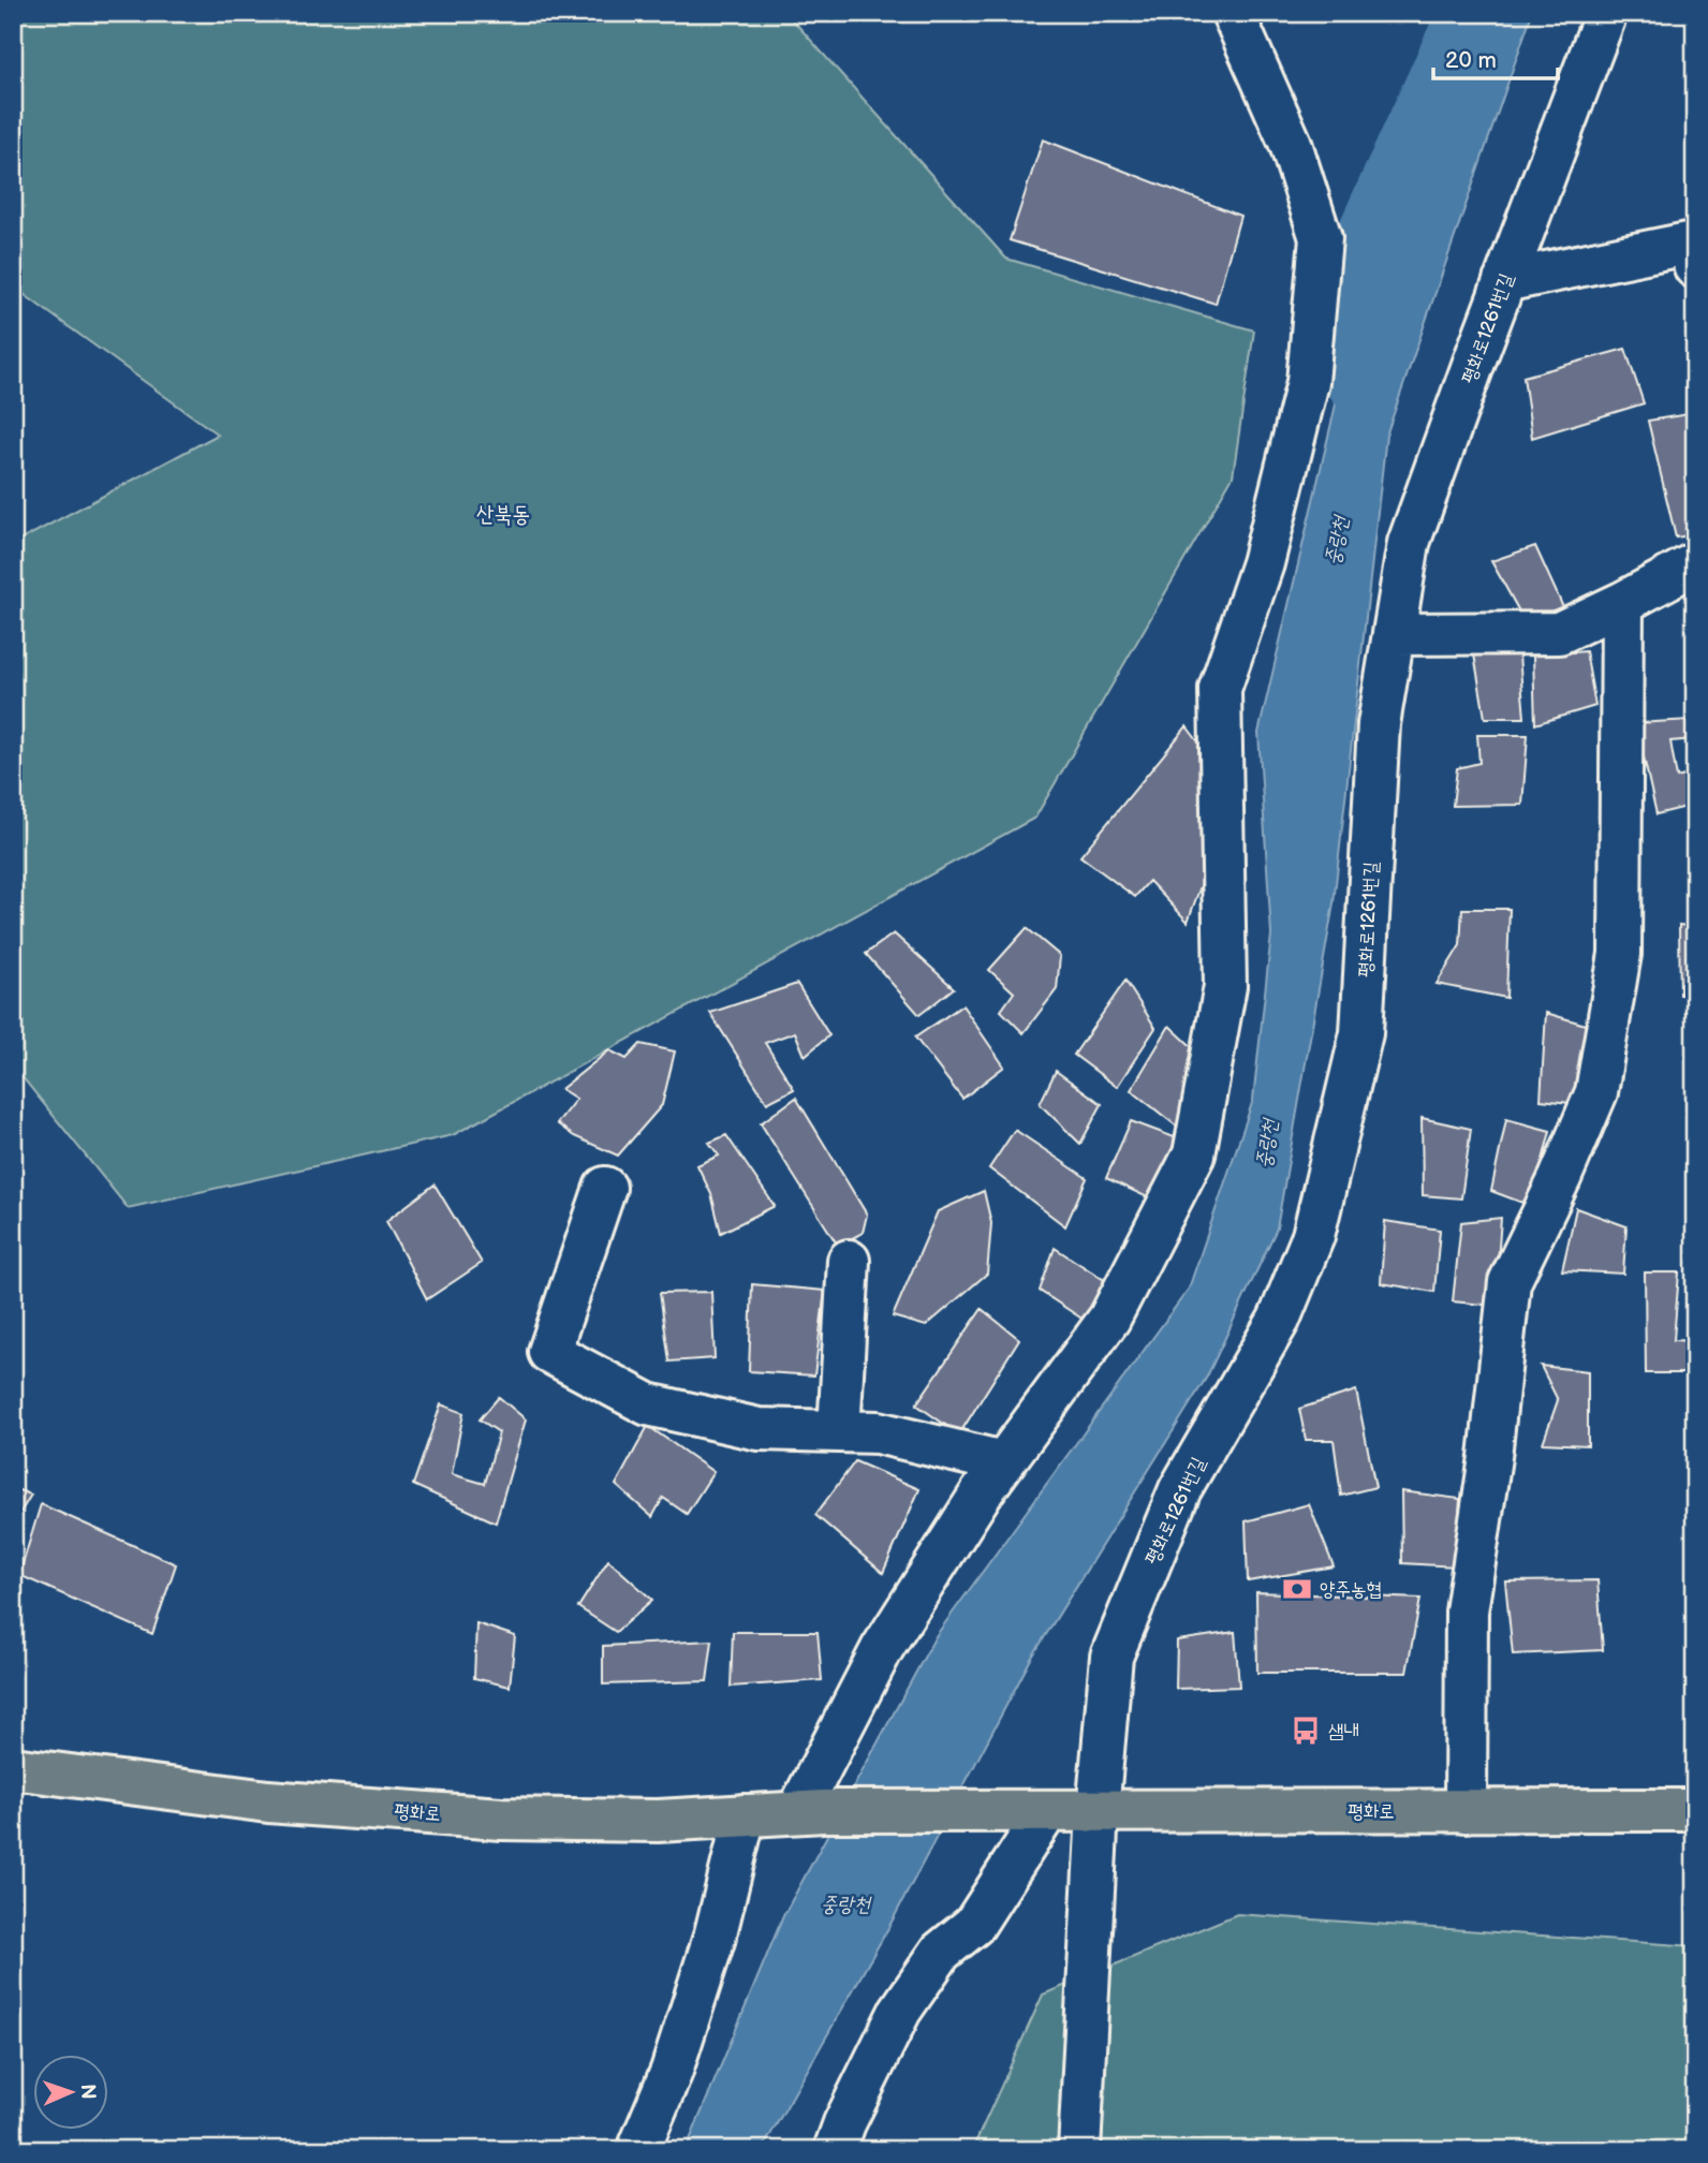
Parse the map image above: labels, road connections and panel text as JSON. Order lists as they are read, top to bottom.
{
  "streets": {
    "main road": ["평화로"],
    "street": ["평화로1261번길"]
  },
  "crossings": [
    ["평화로1261번길", "평화로"]
  ],
  "districts": ["산북동"],
  "water": ["중랑천"],
  "places": {
    "bank": ["양주농협"],
    "bus stop": ["샘내"]
  },
  "scale_bar": "20 m",
  "north": "right"
}
